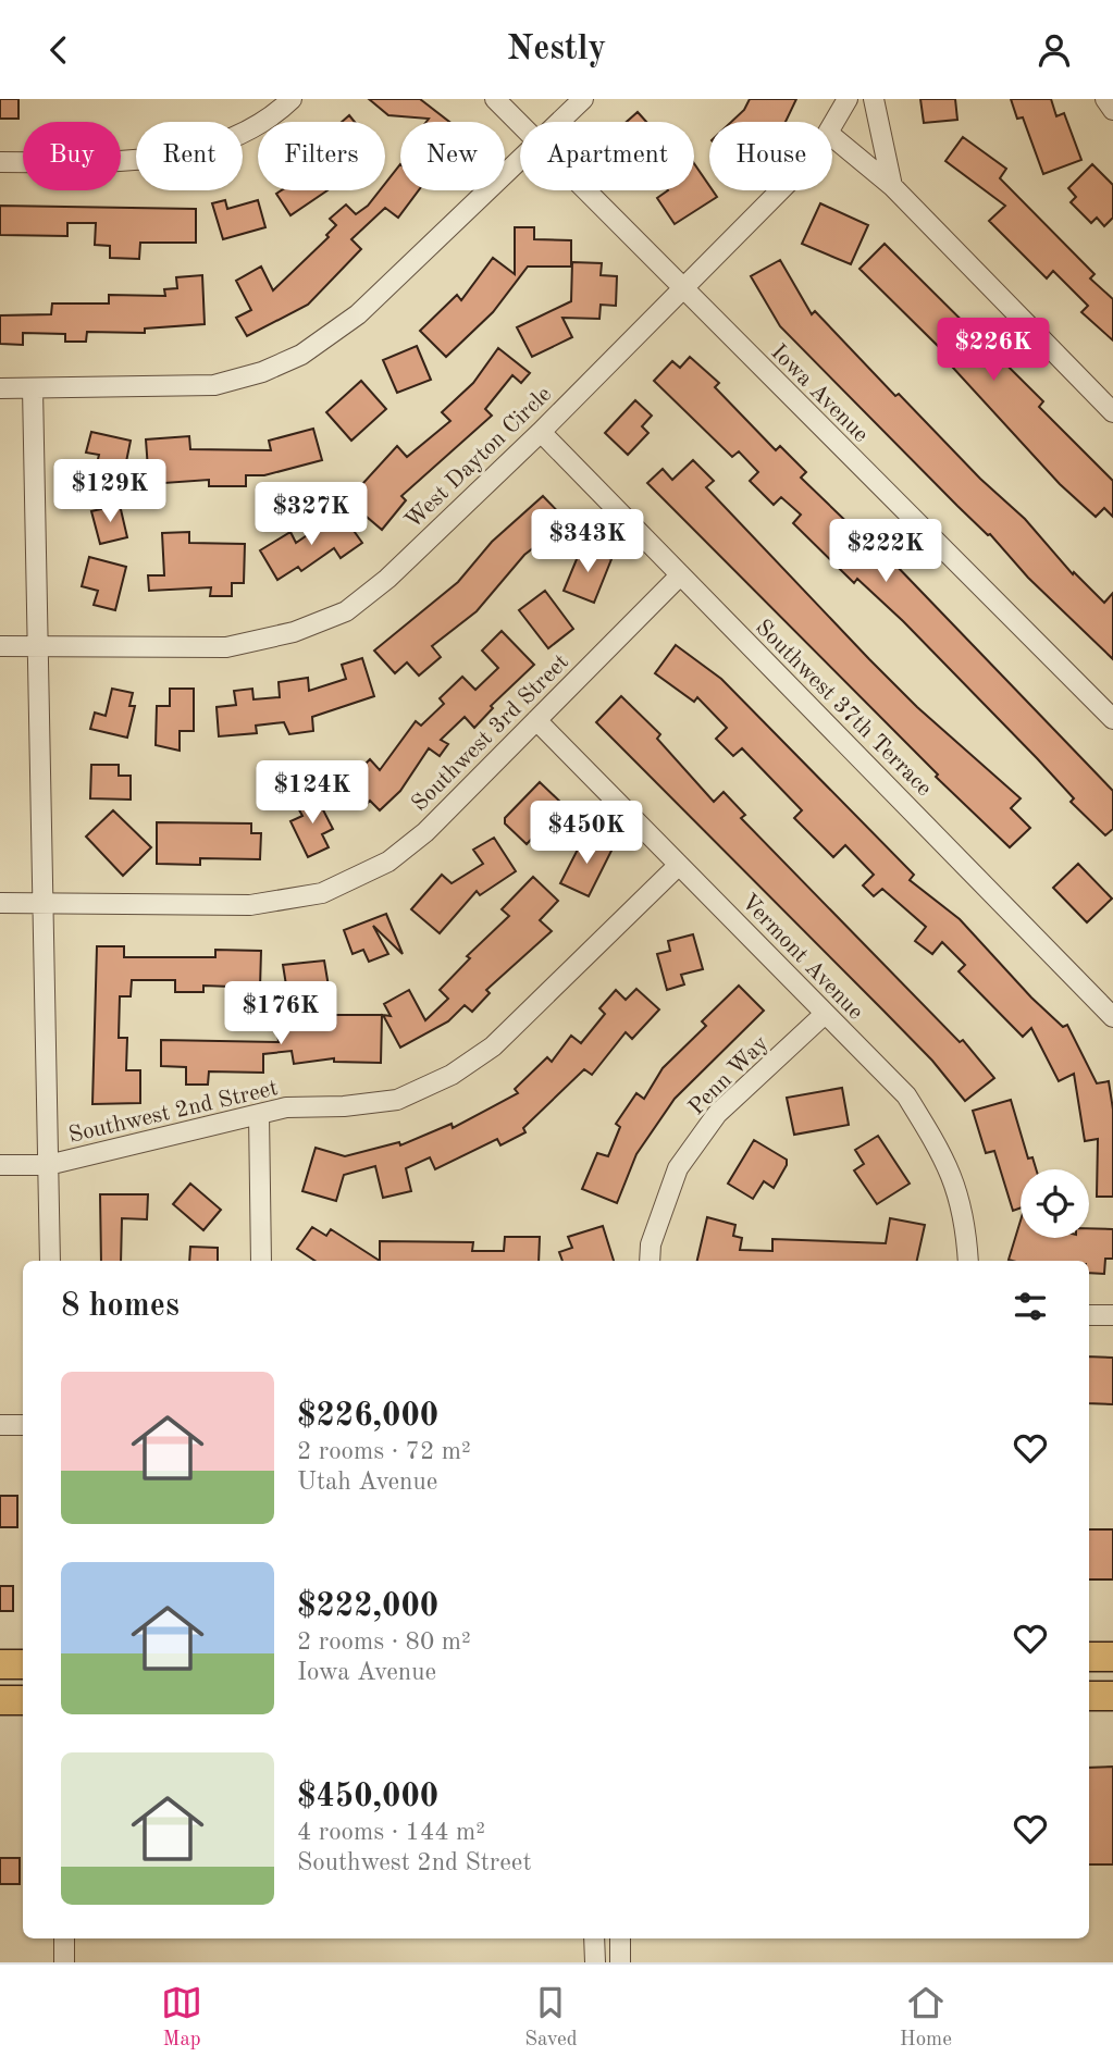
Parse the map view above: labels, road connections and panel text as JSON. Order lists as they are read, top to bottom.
{
  "streets": {
    "street": [
      "Iowa Avenue",
      "West Dayton Circle",
      "Southwest 37th Terrace",
      "Southwest 3rd Street",
      "Vermont Avenue",
      "Penn Way",
      "Southwest 2nd Street"
    ]
  },
  "crossings": [
    ["Iowa Avenue", "West Dayton Circle"],
    ["West Dayton Circle", "Southwest 37th Terrace"],
    ["Southwest 37th Terrace", "Southwest 3rd Street"],
    ["Southwest 3rd Street", "Vermont Avenue"],
    ["Vermont Avenue", "Penn Way"],
    ["Vermont Avenue", "Southwest 2nd Street"]
  ],
  "page": {
    "header": "Nestly",
    "chip": [
      "Buy",
      "Rent",
      "Filters",
      "New",
      "Apartment",
      "House"
    ],
    "price": [
      "$226K",
      "$129K",
      "$327K",
      "$343K",
      "$222K",
      "$124K",
      "$450K",
      "$176K"
    ],
    "heading": "8 homes",
    "list": [
      {
        "name": "$226,000",
        "note": "2 rooms · 72 m² · Utah Avenue"
      },
      {
        "name": "$222,000",
        "note": "2 rooms · 80 m² · Iowa Avenue"
      },
      {
        "name": "$450,000",
        "note": "4 rooms · 144 m² · Southwest 2nd Street"
      }
    ],
    "tabs": ["Map", "Saved", "Home"]
  }
}
